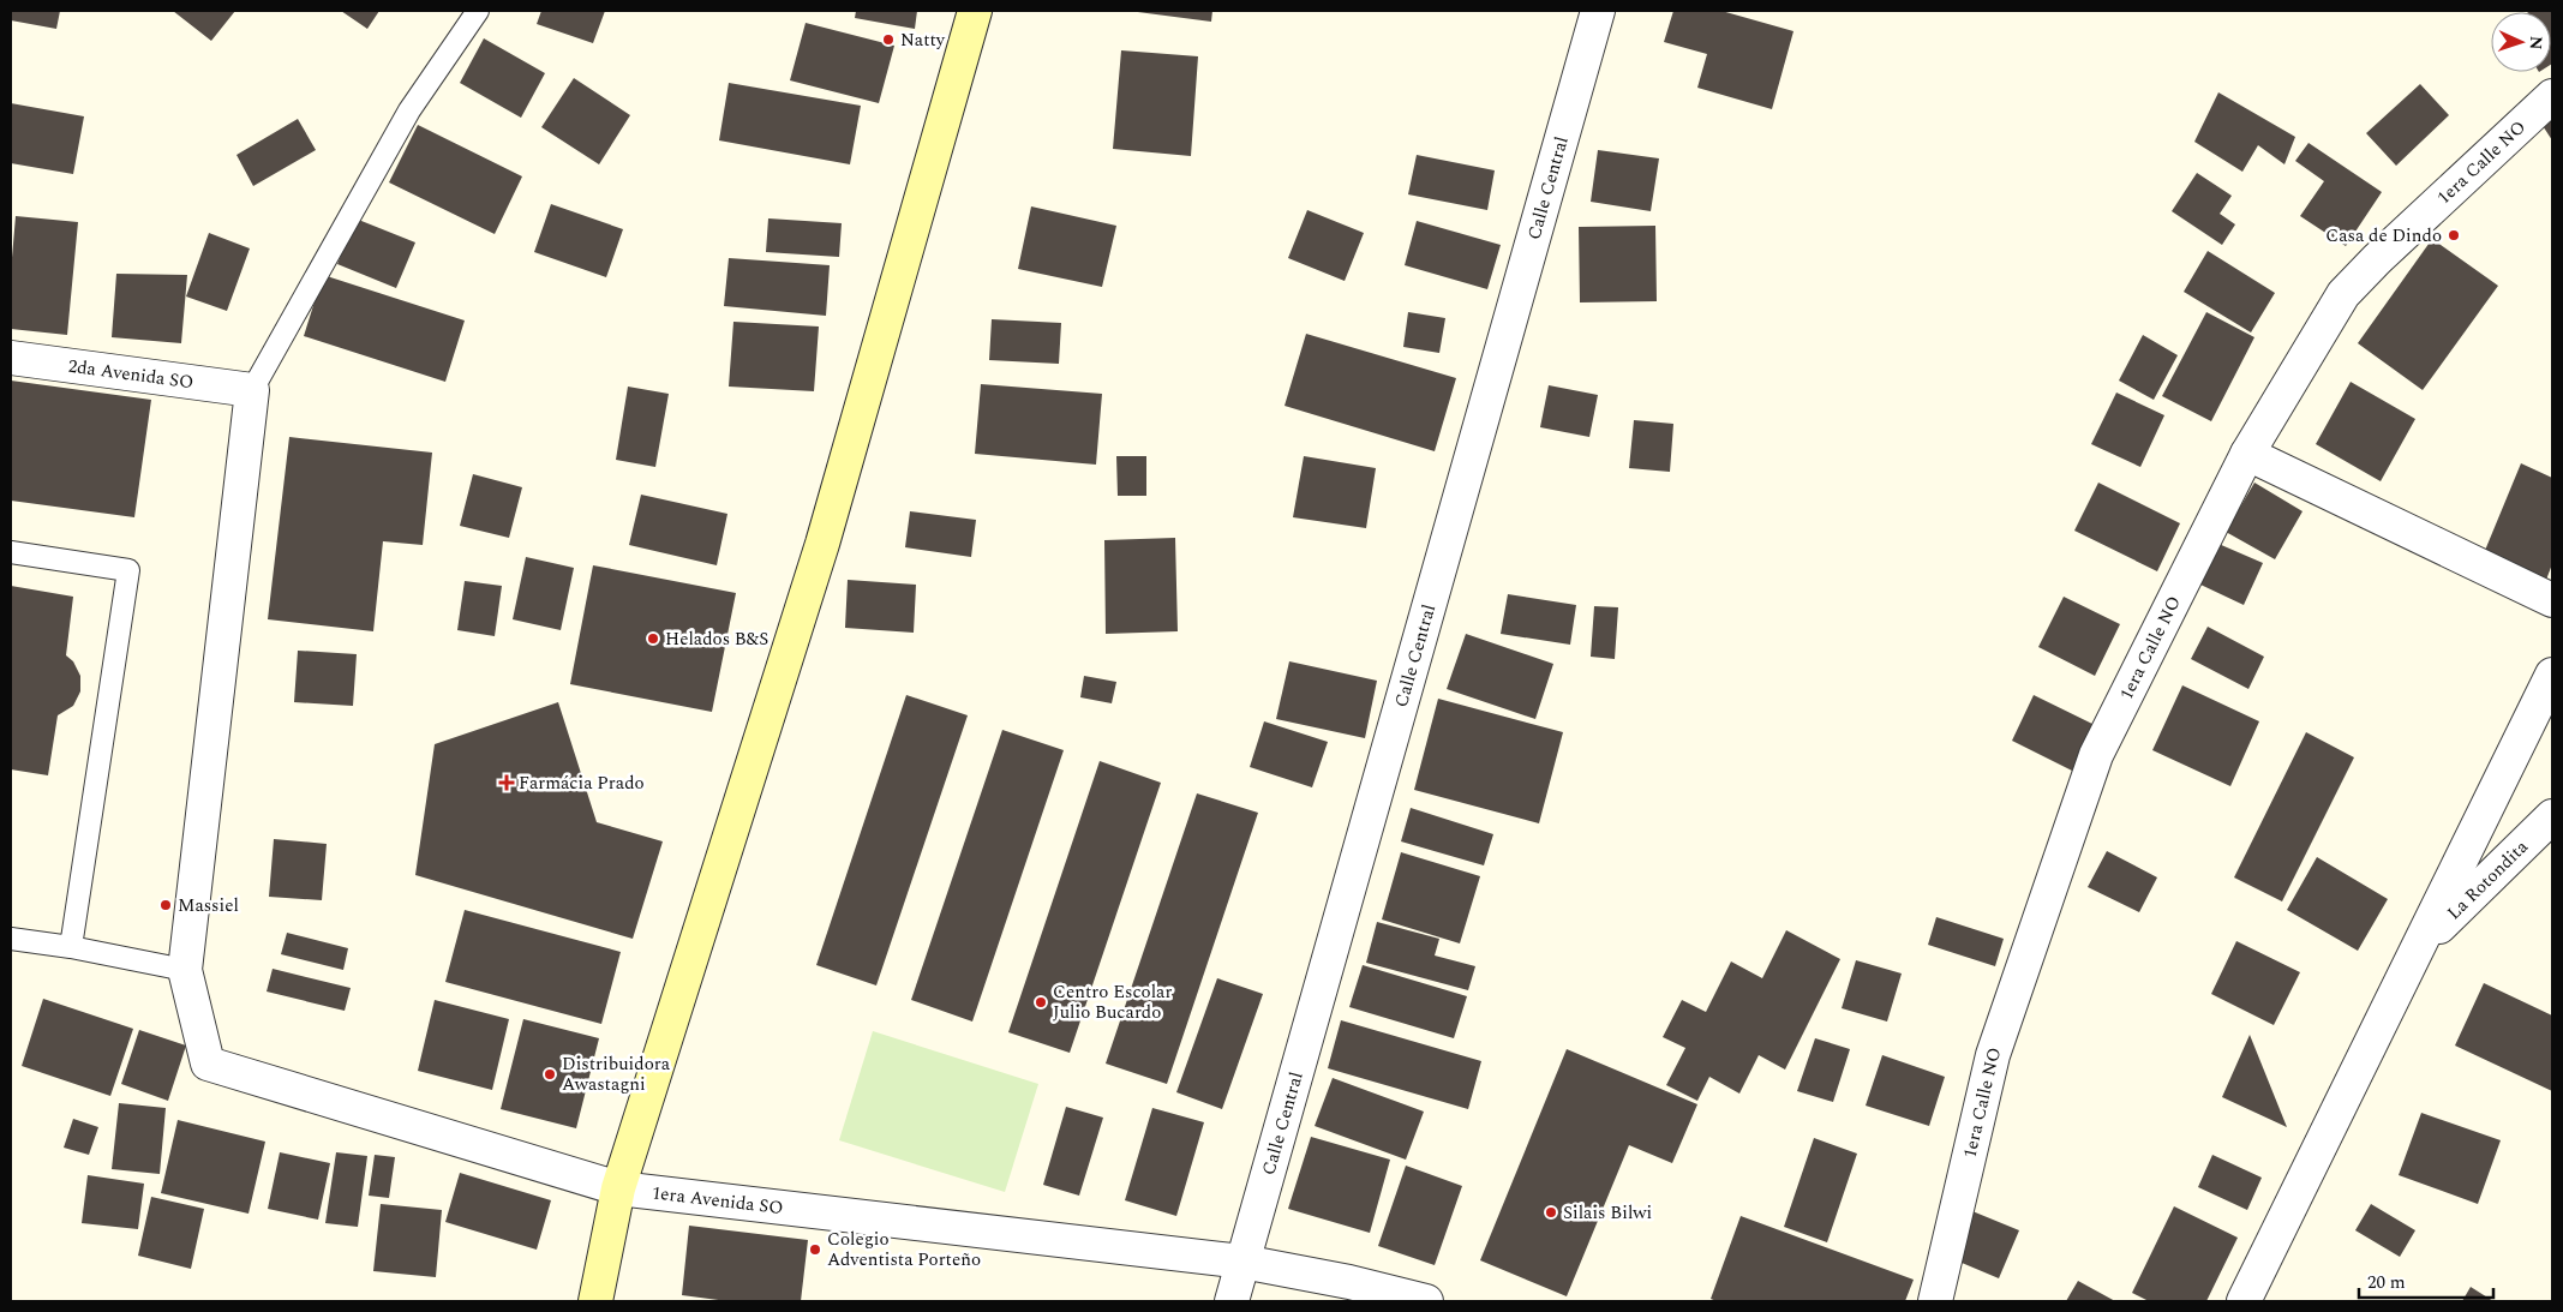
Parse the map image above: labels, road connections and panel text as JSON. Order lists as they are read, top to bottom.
{
  "streets": {
    "street": [
      "1era Calle NO",
      "Calle Central",
      "2da Avenida SO",
      "La Rotondita",
      "1era Avenida SO"
    ]
  },
  "crossings": [
    ["Calle Central", "1era Avenida SO"]
  ],
  "places": {
    "other": [
      "Natty",
      "Casa de Dindo",
      "Helados B&S",
      "Massiel",
      "Centro Escolar Julio Bucardo",
      "Distribuidora Awastagni",
      "Silais Bilwi",
      "Colegio Adventista Porteño"
    ],
    "health": ["Farmácia Prado"]
  },
  "scale_bar": "20 m",
  "north": "right"
}
